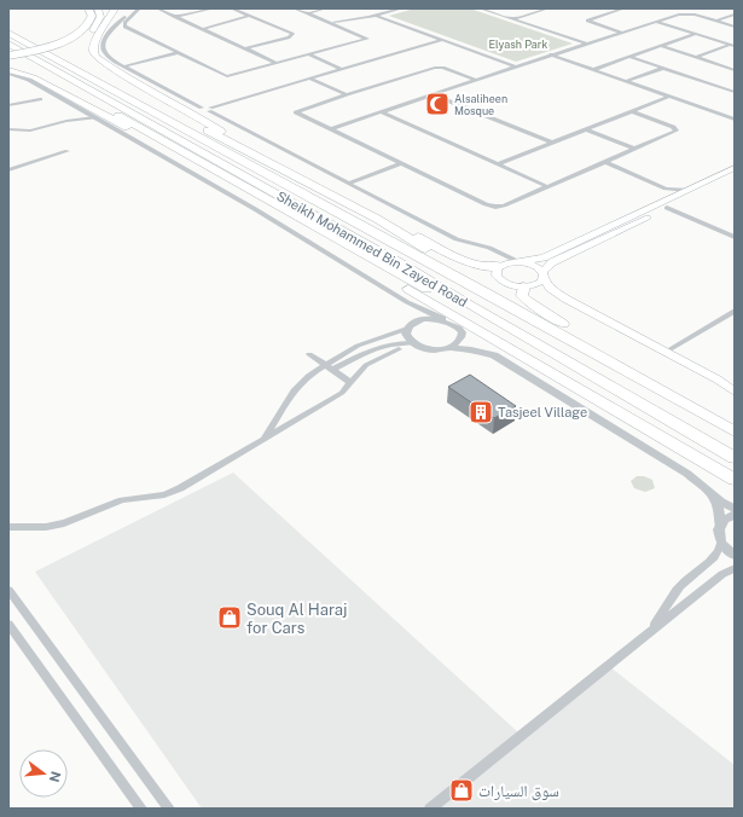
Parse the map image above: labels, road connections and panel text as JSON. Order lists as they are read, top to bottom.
{
  "streets": {
    "highway": ["Sheikh Mohammed Bin Zayed Road"]
  },
  "parks": ["Elyash Park"],
  "places": {
    "mosque": ["Alsaliheen Mosque"],
    "building": ["Tasjeel Village"],
    "shop": ["Souq Al Haraj for Cars", "سوق السيارات"]
  },
  "north": "right"
}
